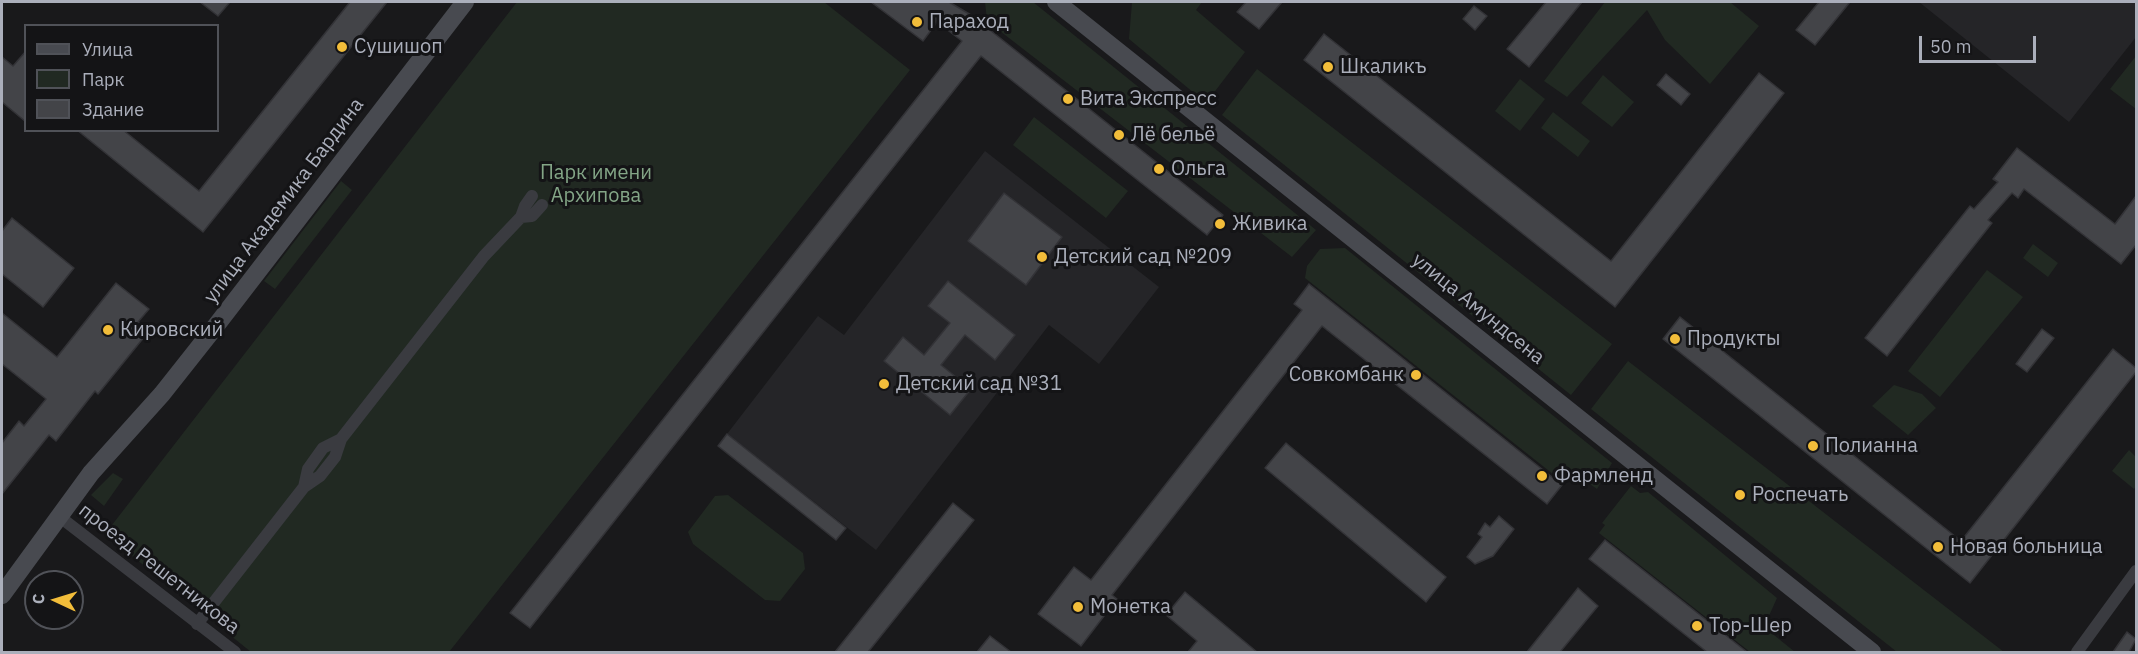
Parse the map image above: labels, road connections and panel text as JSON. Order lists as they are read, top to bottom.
{
  "streets": {
    "main road": ["улица Академика Бардина", "улица Амундсена"],
    "street": ["проезд Решетникова"]
  },
  "crossings": [
    ["улица Академика Бардина", "проезд Решетникова"]
  ],
  "parks": ["Парк имени Архипова"],
  "places": [
    "Параход",
    "Сушишоп",
    "Шкаликъ",
    "Вита Экспресс",
    "Лё бельё",
    "Ольга",
    "Живика",
    "Детский сад №209",
    "Кировский",
    "Продукты",
    "Совкомбанк",
    "Детский сад №31",
    "Полианна",
    "Фармленд",
    "Роспечать",
    "Новая больница",
    "Монетка",
    "Тор-Шер"
  ],
  "legend": ["Улица", "Парк", "Здание"],
  "scale_bar": "50 m",
  "north": "left"
}
